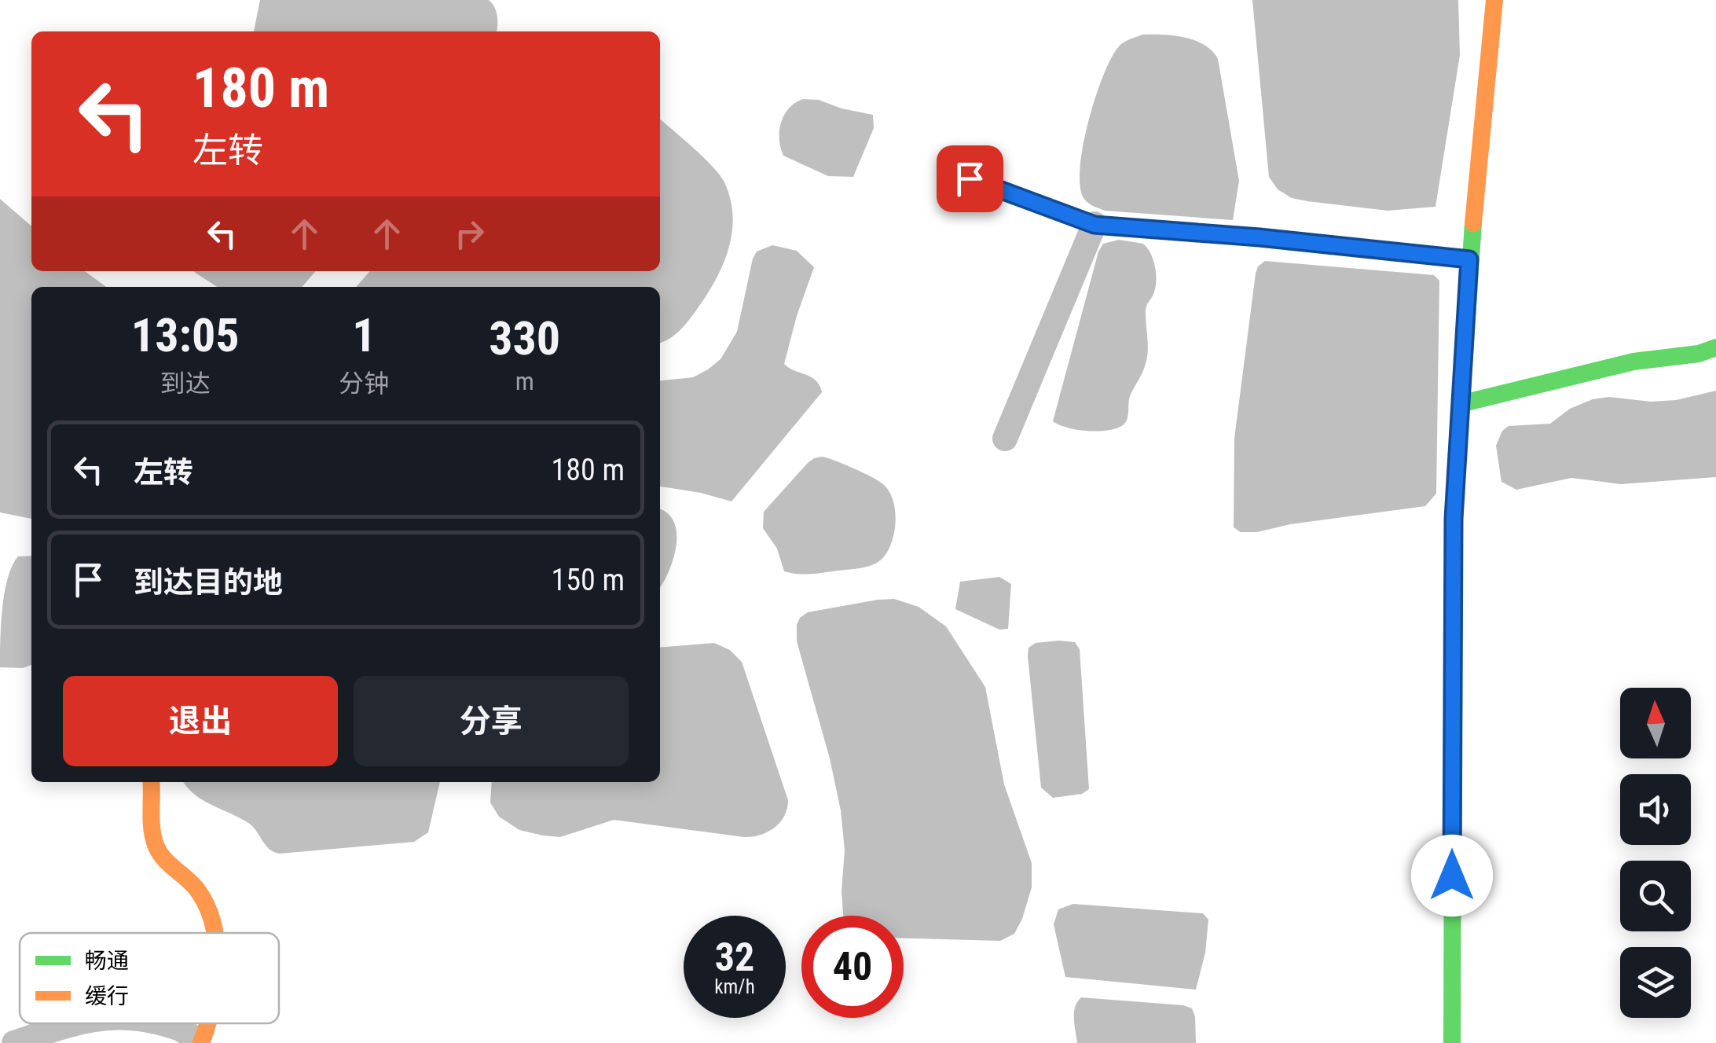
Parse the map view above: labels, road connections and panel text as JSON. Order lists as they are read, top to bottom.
{
  "legend": ["畅通", "缓行"],
  "north": "top",
  "page": {
    "turn": ["180 m", "左转"],
    "eta": [
      "13:05",
      "到达",
      "1",
      "分钟",
      "330",
      "m"
    ],
    "list": [
      {
        "name": "左转",
        "value": "180 m"
      },
      {
        "name": "到达目的地",
        "value": "150 m"
      }
    ],
    "buttons": ["退出", "分享"],
    "speed": "32 km/h",
    "limit": "40"
  }
}
